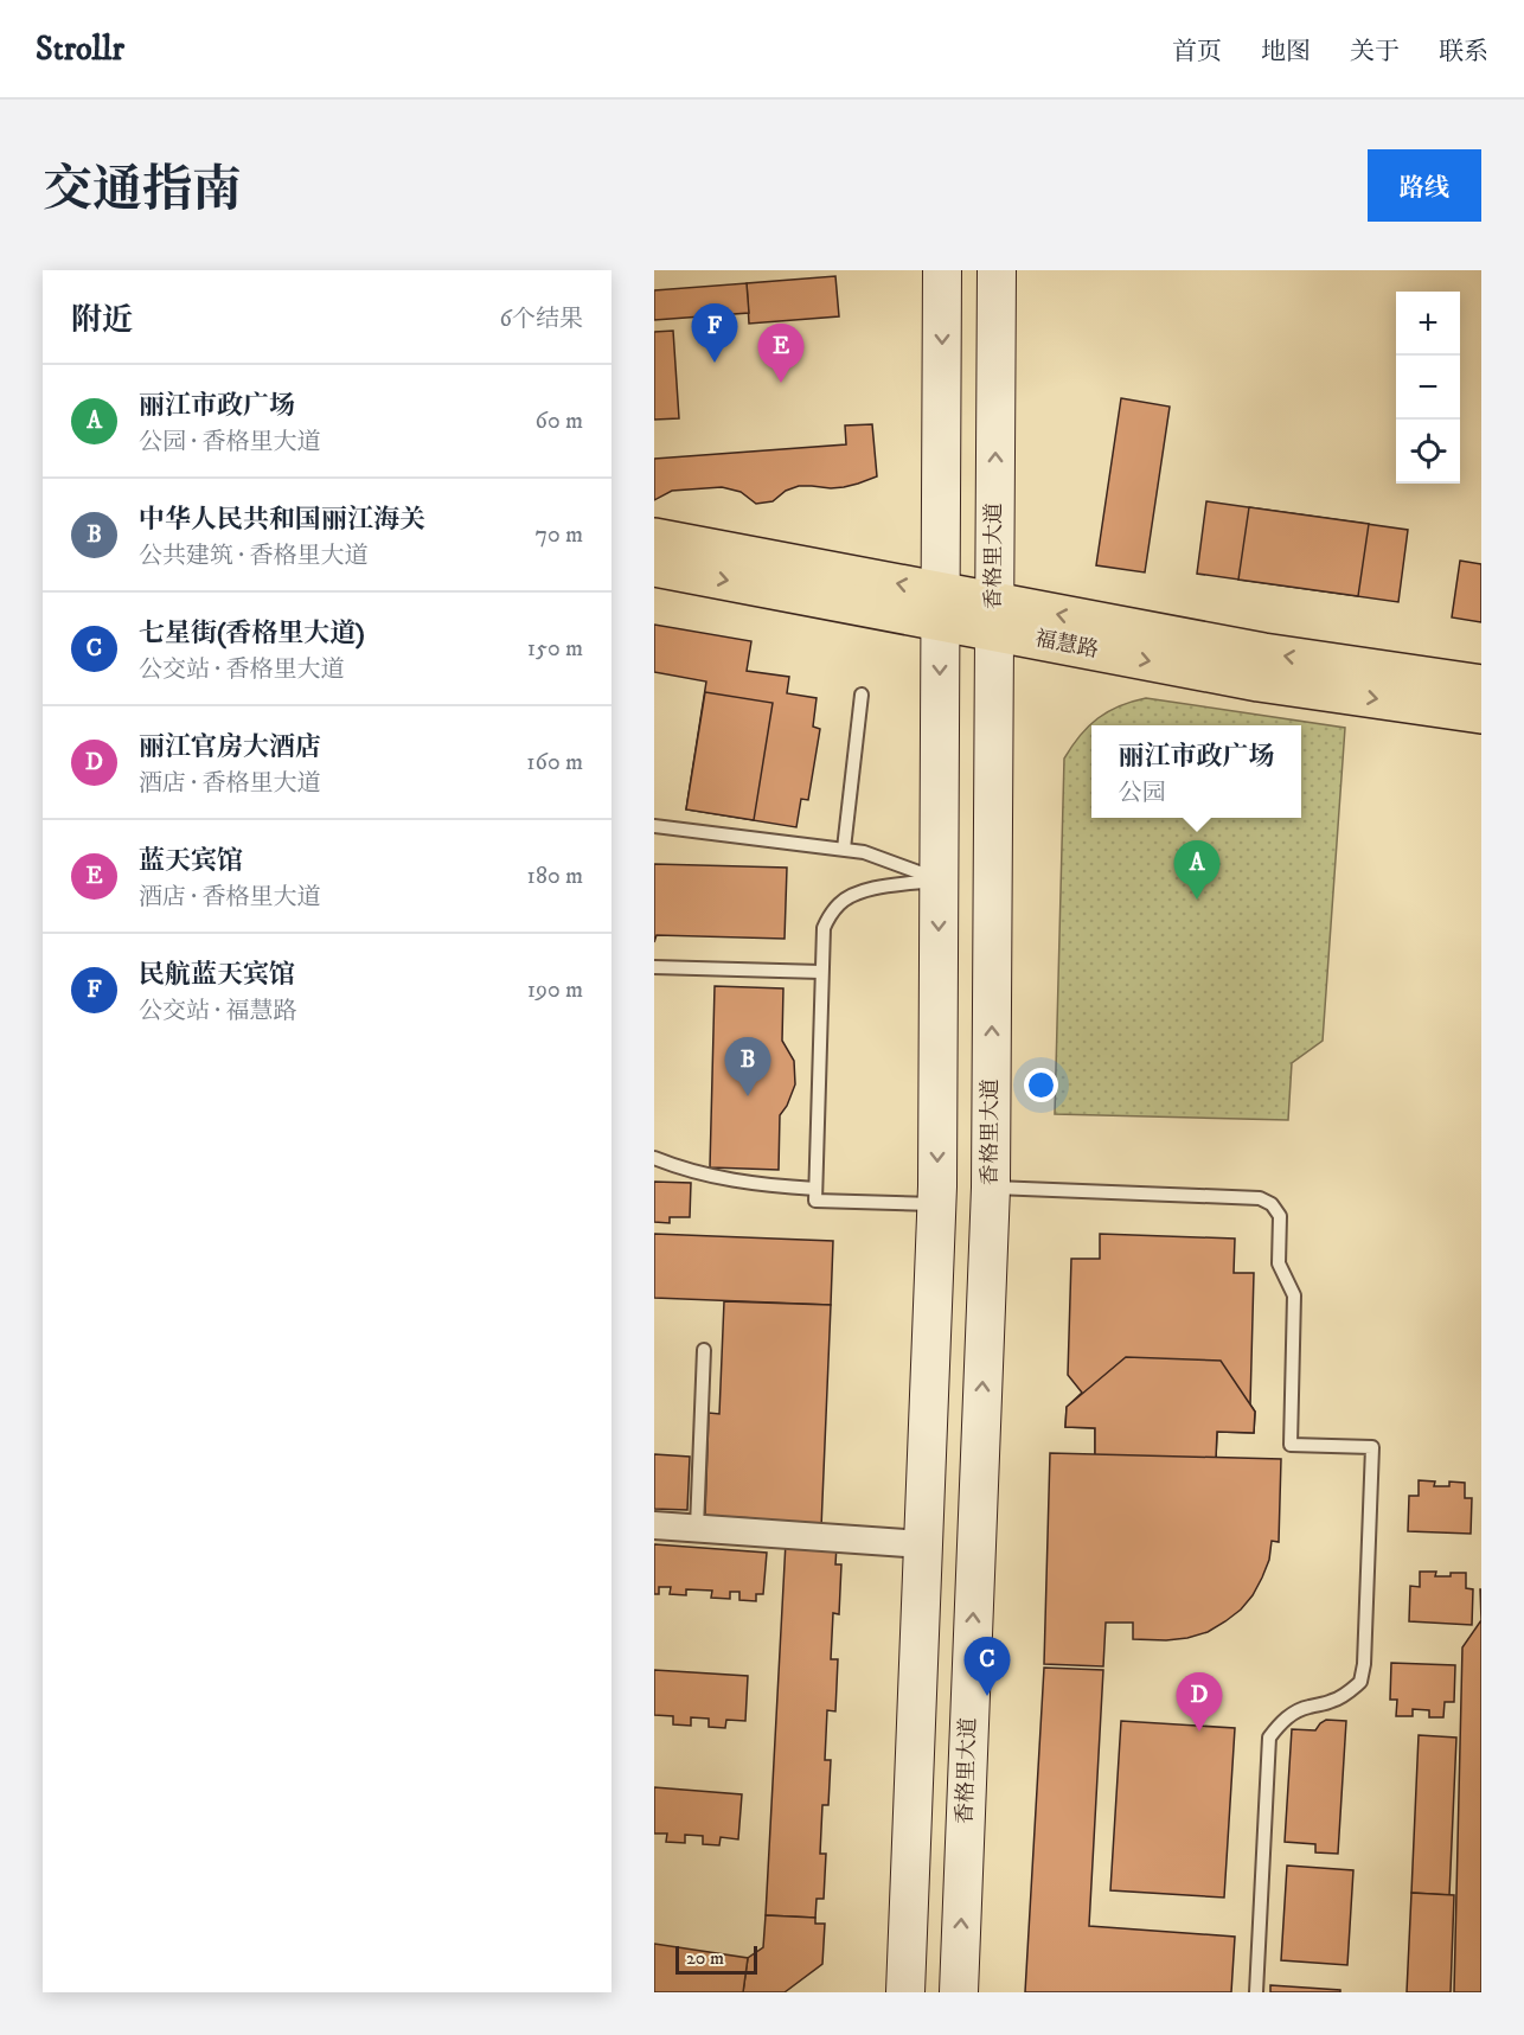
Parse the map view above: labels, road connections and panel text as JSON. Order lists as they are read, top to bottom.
{
  "streets": {
    "main road": ["香格里大道", "福慧路"]
  },
  "crossings": [
    ["香格里大道", "福慧路"]
  ],
  "scale_bar": "20 m",
  "page": {
    "header": "Strollr",
    "nav": [
      "首页",
      "地图",
      "关于",
      "联系"
    ],
    "title": "交通指南",
    "buttons": "路线",
    "heading": ["附近", "6个结果"],
    "map_buttons": ["+", "−"],
    "pins": [
      "F",
      "E",
      "A",
      "B",
      "C",
      "D"
    ],
    "list": [
      {
        "mark": "A",
        "name": "丽江市政广场",
        "note": "公园 · 香格里大道",
        "value": "60 m"
      },
      {
        "mark": "B",
        "name": "中华人民共和国丽江海关",
        "note": "公共建筑 · 香格里大道",
        "value": "70 m"
      },
      {
        "mark": "C",
        "name": "七星街(香格里大道)",
        "note": "公交站 · 香格里大道",
        "value": "150 m"
      },
      {
        "mark": "D",
        "name": "丽江官房大酒店",
        "note": "酒店 · 香格里大道",
        "value": "160 m"
      },
      {
        "mark": "E",
        "name": "蓝天宾馆",
        "note": "酒店 · 香格里大道",
        "value": "180 m"
      },
      {
        "mark": "F",
        "name": "民航蓝天宾馆",
        "note": "公交站 · 福慧路",
        "value": "190 m"
      }
    ],
    "popup": ["丽江市政广场", "公园"],
    "scale": "20 m"
  }
}
